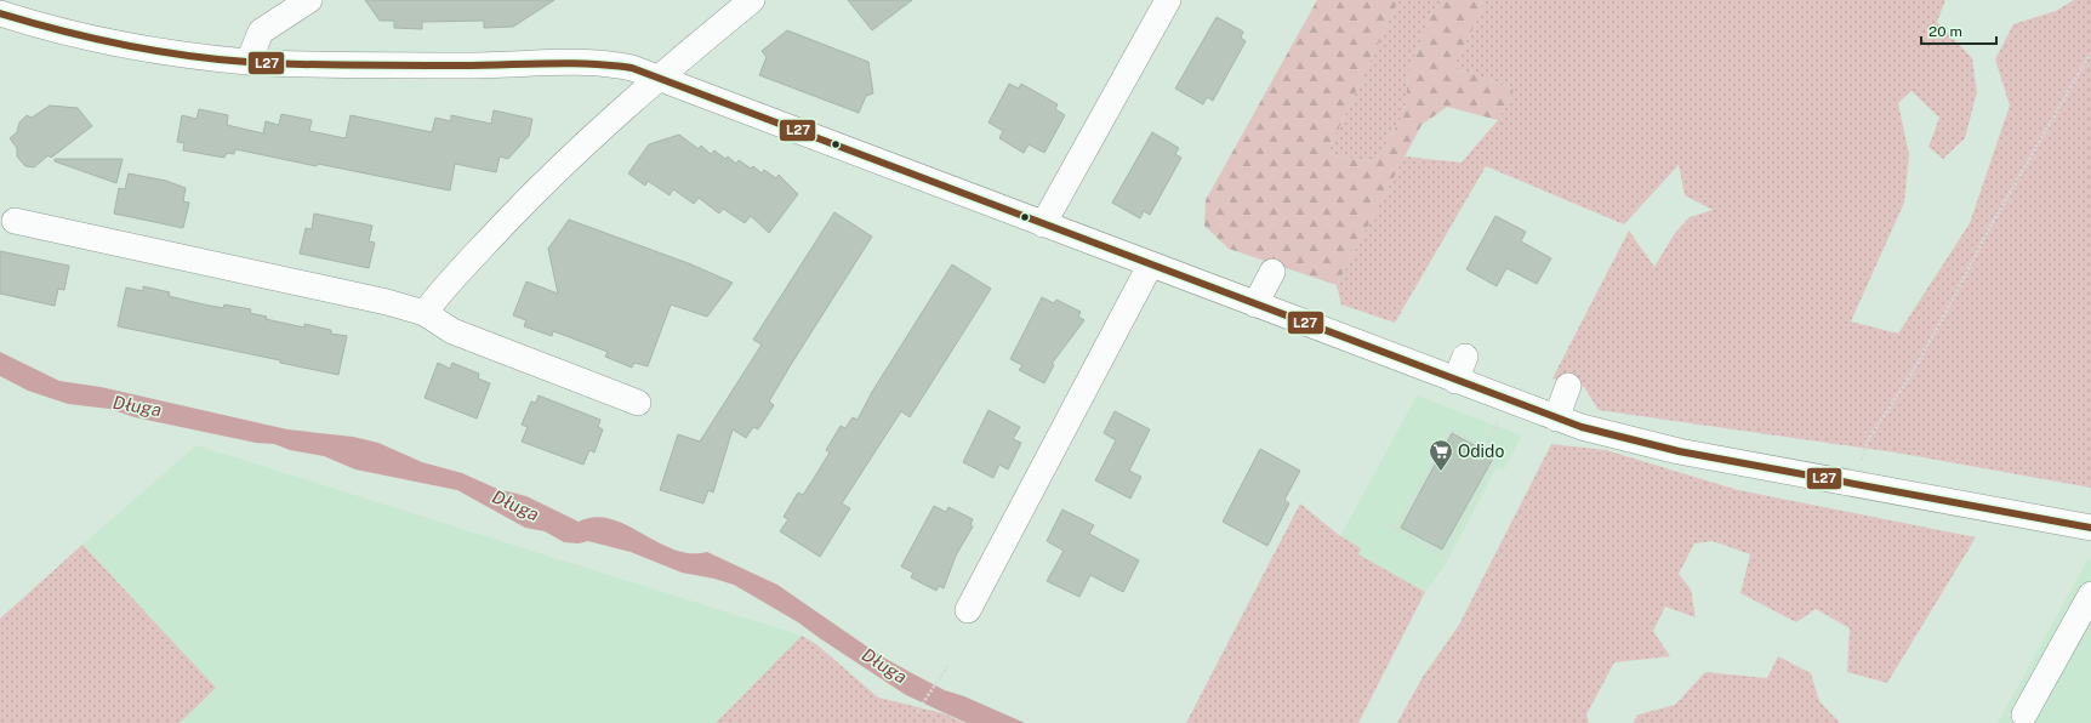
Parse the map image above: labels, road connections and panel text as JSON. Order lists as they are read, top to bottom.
{
  "water": ["Długa"],
  "places": {
    "supermarket": ["Odido"]
  },
  "lines": ["transit line L27"],
  "scale_bar": "20 m"
}
